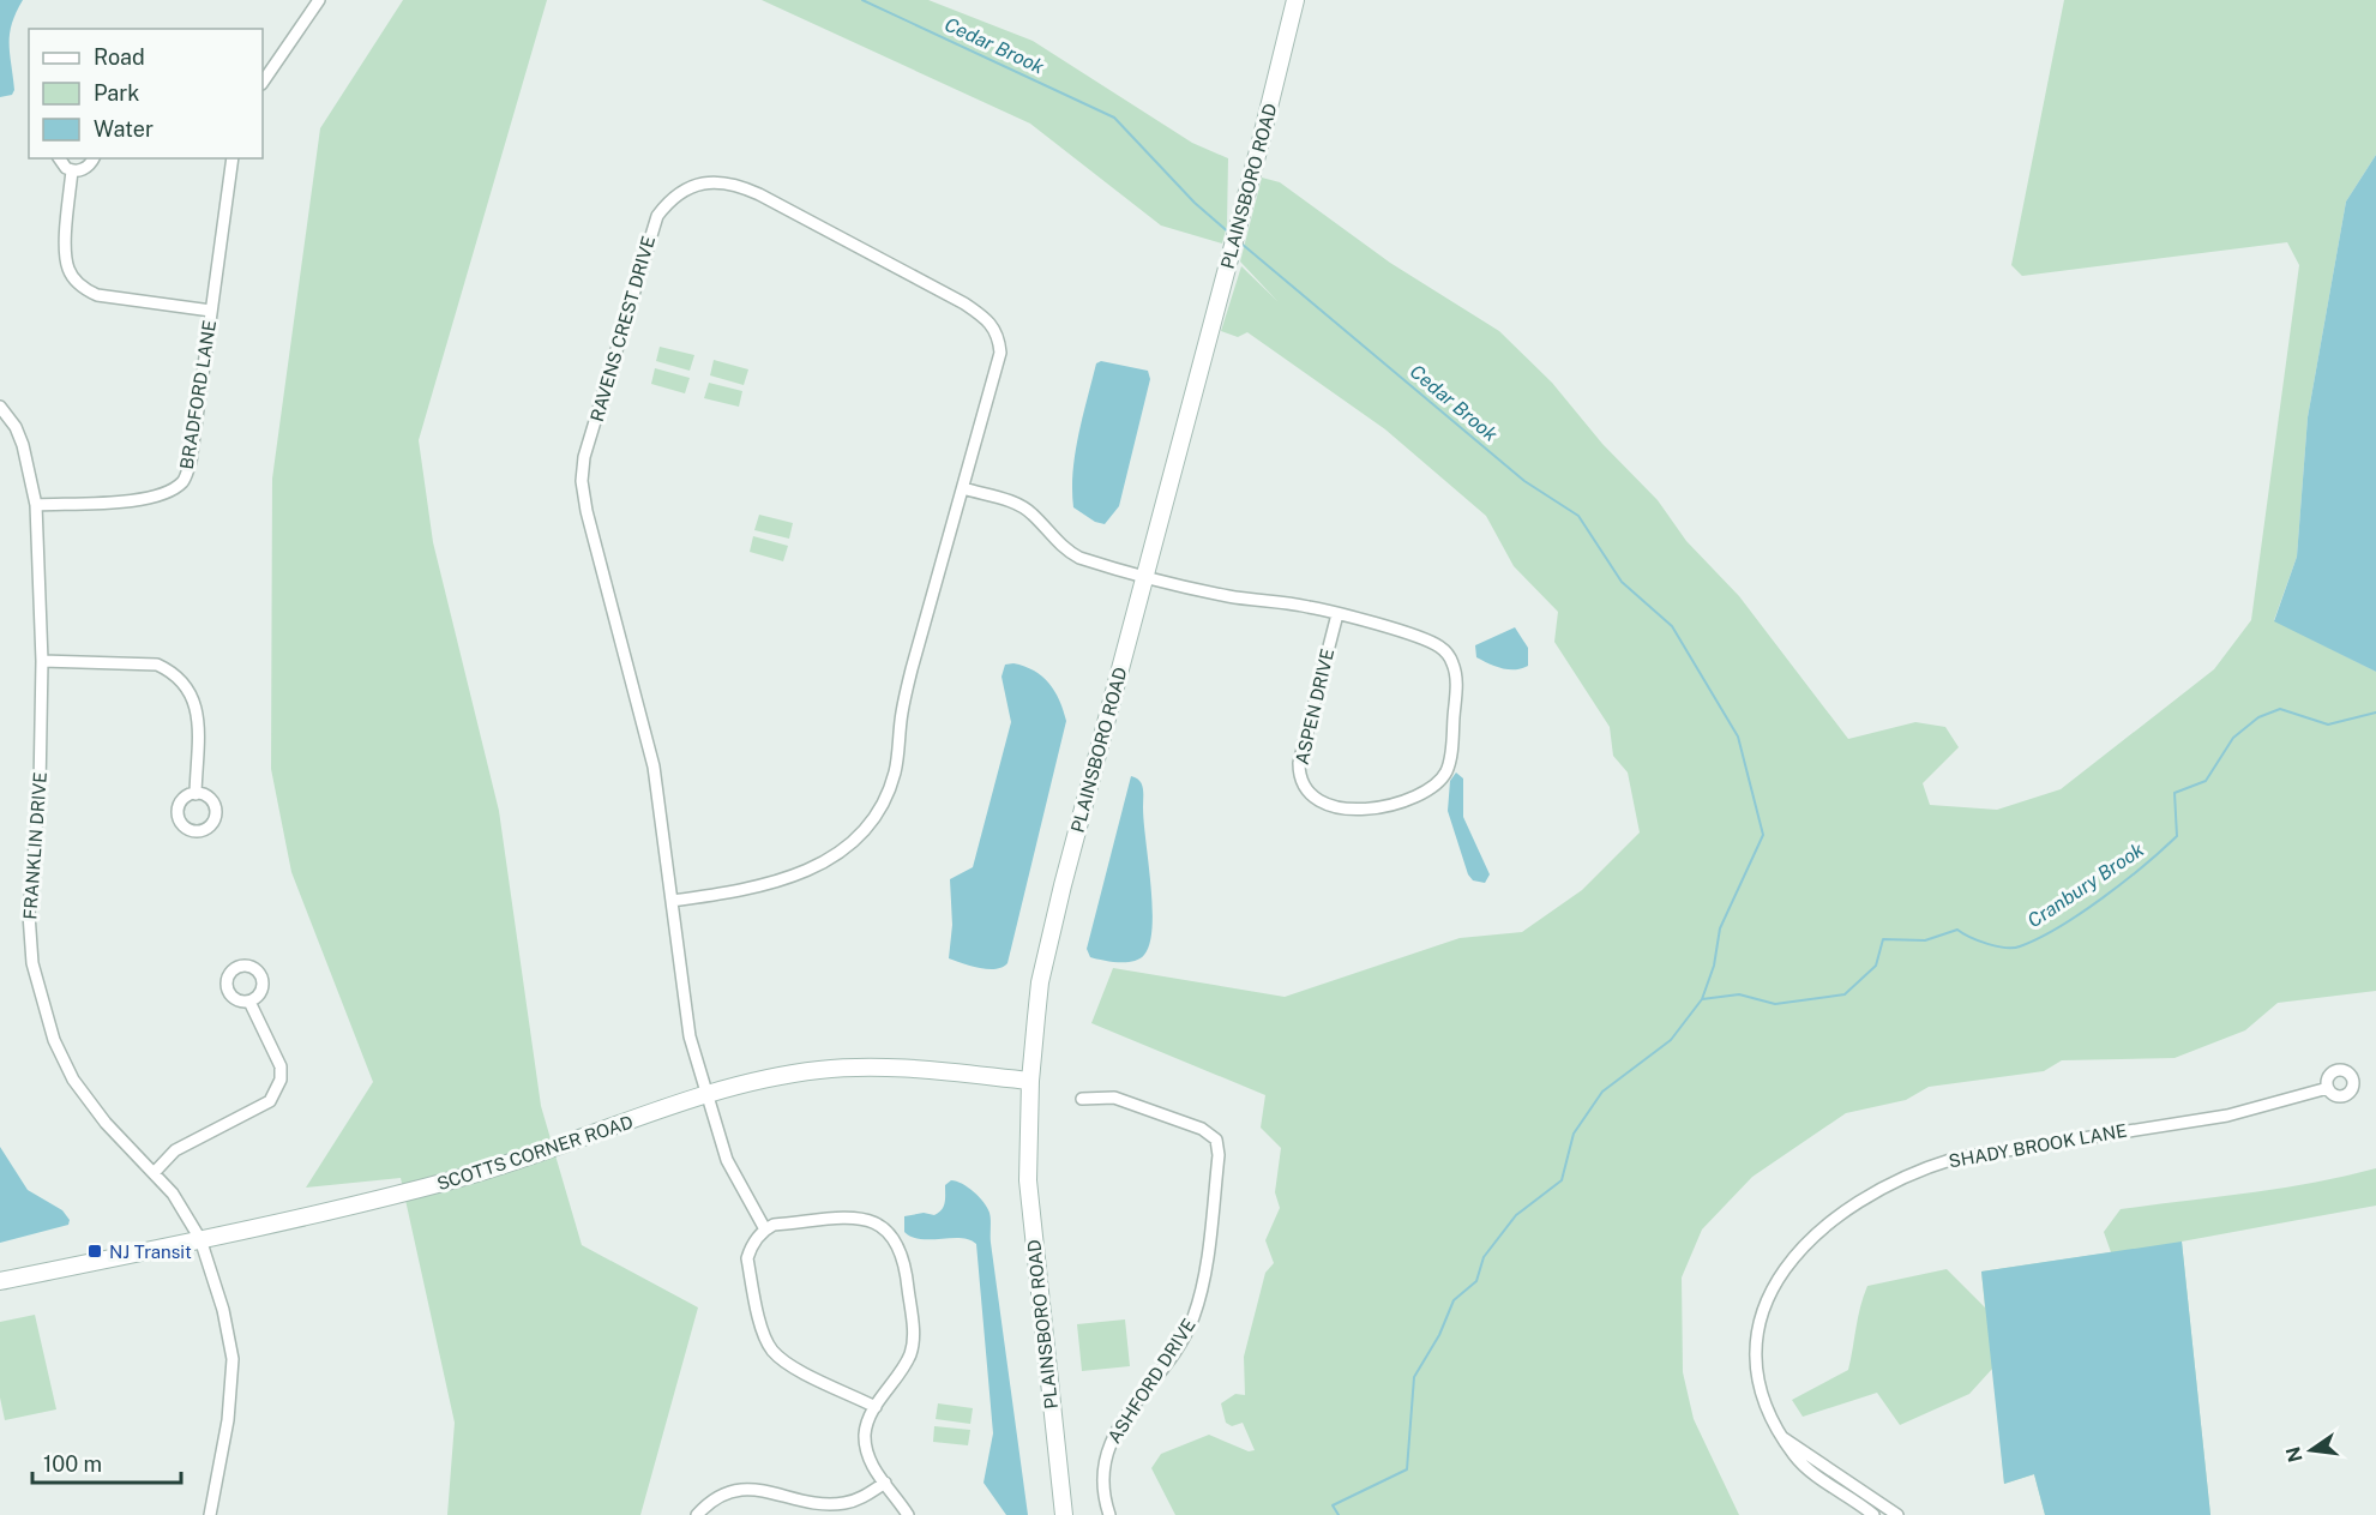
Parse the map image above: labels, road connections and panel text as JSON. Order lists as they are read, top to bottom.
{
  "streets": {
    "street": [
      "PLAINSBORO ROAD",
      "RAVENS CREST DRIVE",
      "BRADFORD LANE",
      "ASPEN DRIVE",
      "FRANKLIN DRIVE",
      "SHADY BROOK LANE",
      "SCOTTS CORNER ROAD",
      "ASHFORD DRIVE"
    ]
  },
  "crossings": [
    ["PLAINSBORO ROAD", "ASPEN DRIVE"],
    ["PLAINSBORO ROAD", "SCOTTS CORNER ROAD"],
    ["RAVENS CREST DRIVE", "SCOTTS CORNER ROAD"],
    ["BRADFORD LANE", "FRANKLIN DRIVE"],
    ["FRANKLIN DRIVE", "SCOTTS CORNER ROAD"]
  ],
  "water": ["Cedar Brook", "Cranbury Brook"],
  "places": {
    "transit": ["NJ Transit"]
  },
  "legend": ["Road", "Park", "Water"],
  "scale_bar": "100 m",
  "north": "left"
}
